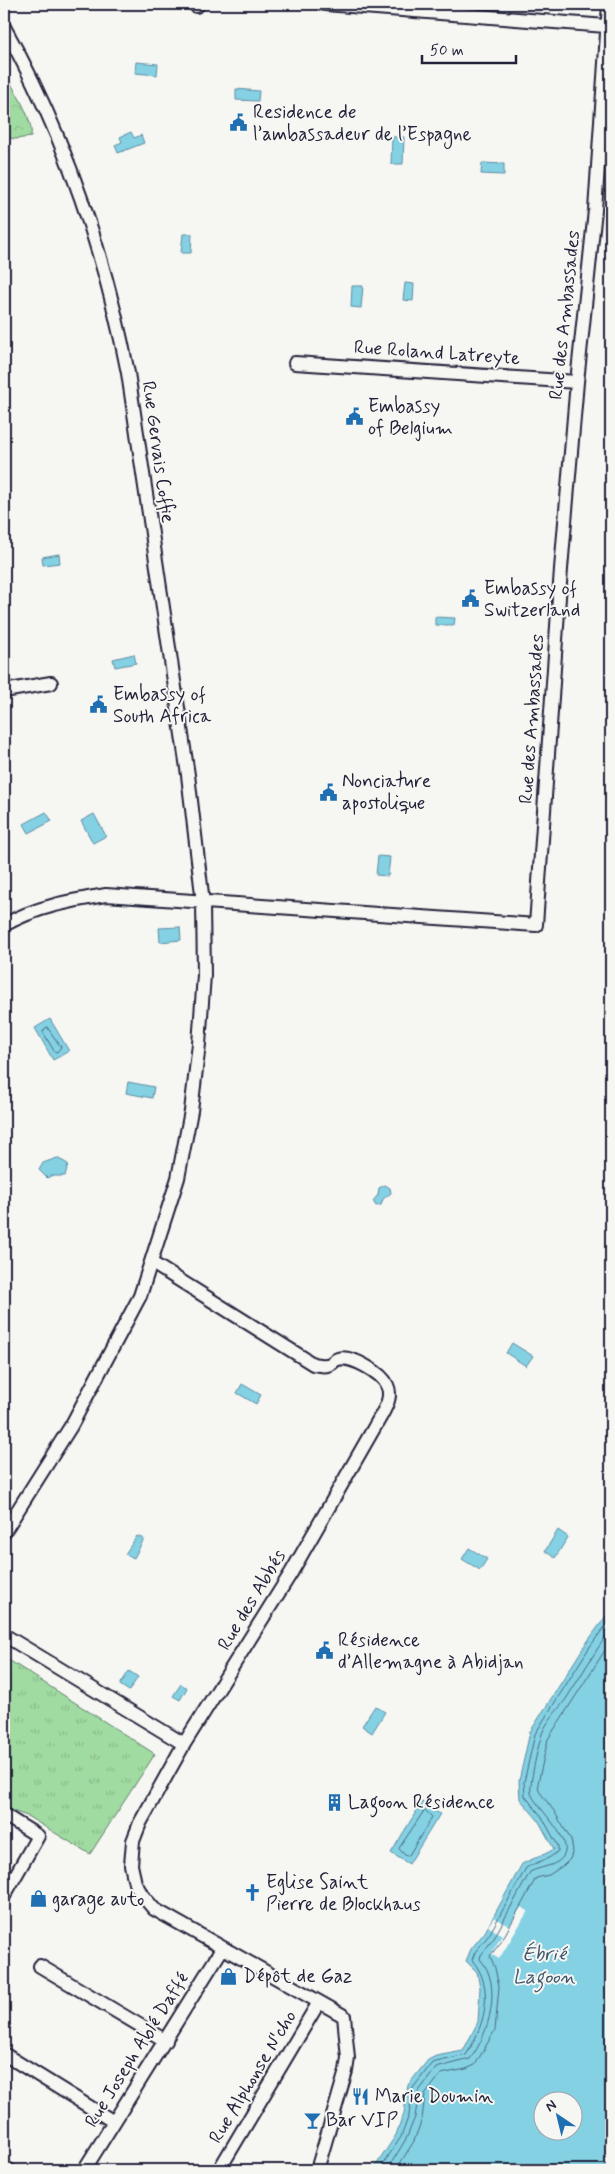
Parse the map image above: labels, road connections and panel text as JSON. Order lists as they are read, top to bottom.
{
  "streets": {
    "street": [
      "Rue des Ambassades",
      "Rue Roland Latreyte",
      "Rue Gervais Coffie",
      "Rue des Abbés",
      "Rue Joseph Ablé Daffé",
      "Rue Alphonse N'cho"
    ]
  },
  "crossings": [
    ["Rue des Ambassades", "Rue Roland Latreyte"],
    ["Rue des Ambassades", "Rue Gervais Coffie"],
    ["Rue Gervais Coffie", "Rue des Abbés"],
    ["Rue des Abbés", "Rue Joseph Ablé Daffé"],
    ["Rue des Abbés", "Rue Alphonse N'cho"]
  ],
  "water": ["Ébrié Lagoon"],
  "places": {
    "public building": [
      "Residence de l’ambassadeur de l’Espagne",
      "Embassy of Belgium",
      "Embassy of Switzerland",
      "Embassy of South Africa",
      "Nonciature apostolique",
      "Résidence d’Allemagne à Abidjan"
    ],
    "building": ["Lagoon Résidence"],
    "church": ["Eglise Saint Pierre de Blockhaus"],
    "shop": ["garage auto", "Dépôt de Gaz"],
    "restaurant": ["Marie Doumin"],
    "bar": ["Bar VIP"]
  },
  "scale_bar": "50 m",
  "north": "top left"
}
